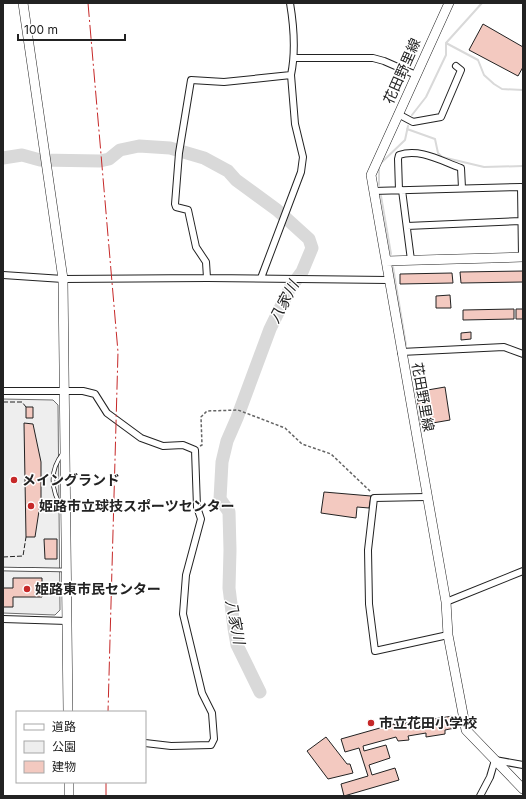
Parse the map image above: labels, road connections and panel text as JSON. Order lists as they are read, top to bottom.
{
  "streets": {
    "street": ["花田野里線"]
  },
  "water": ["八家川"],
  "places": [
    "メイングランド",
    "姫路市立球技スポーツセンター",
    "姫路東市民センター",
    "市立花田小学校"
  ],
  "legend": ["道路", "公園", "建物"],
  "scale_bar": "100 m"
}
